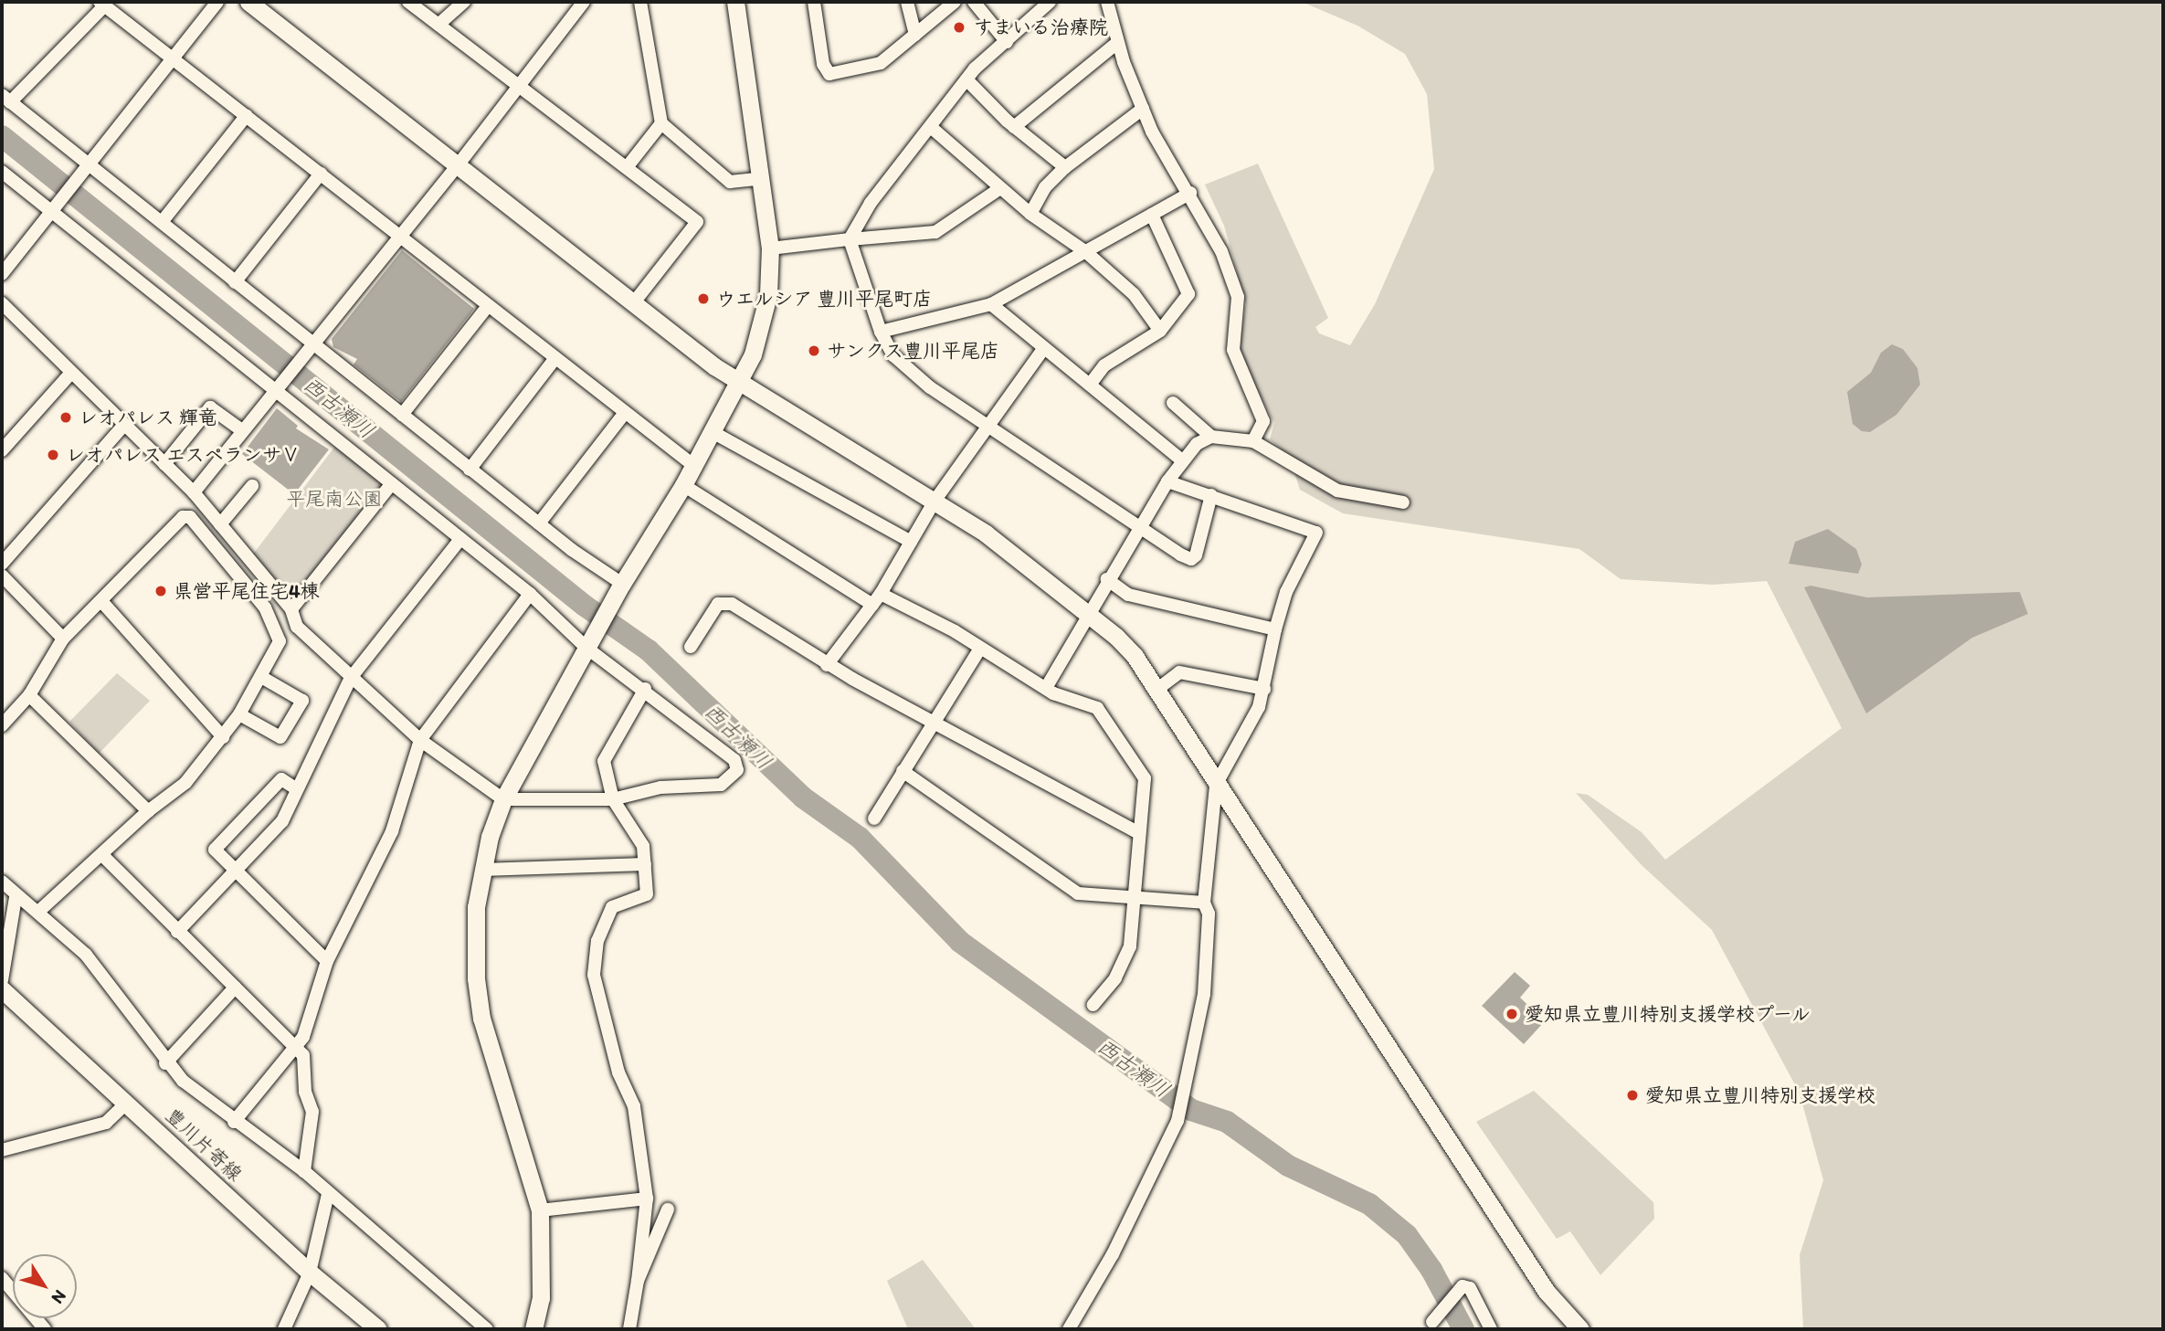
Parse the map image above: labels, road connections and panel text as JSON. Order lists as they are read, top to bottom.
{
  "streets": {
    "street": ["豊川片寄線"]
  },
  "water": ["西古瀬川"],
  "parks": ["平尾南公園"],
  "places": [
    "すまいる治療院",
    "ウエルシア 豊川平尾町店",
    "サンクス豊川平尾店",
    "レオパレス 輝竜",
    "レオパレス エスペランサⅤ",
    "県営平尾住宅4棟",
    "愛知県立豊川特別支援学校プール",
    "愛知県立豊川特別支援学校"
  ],
  "north": "bottom right"
}
